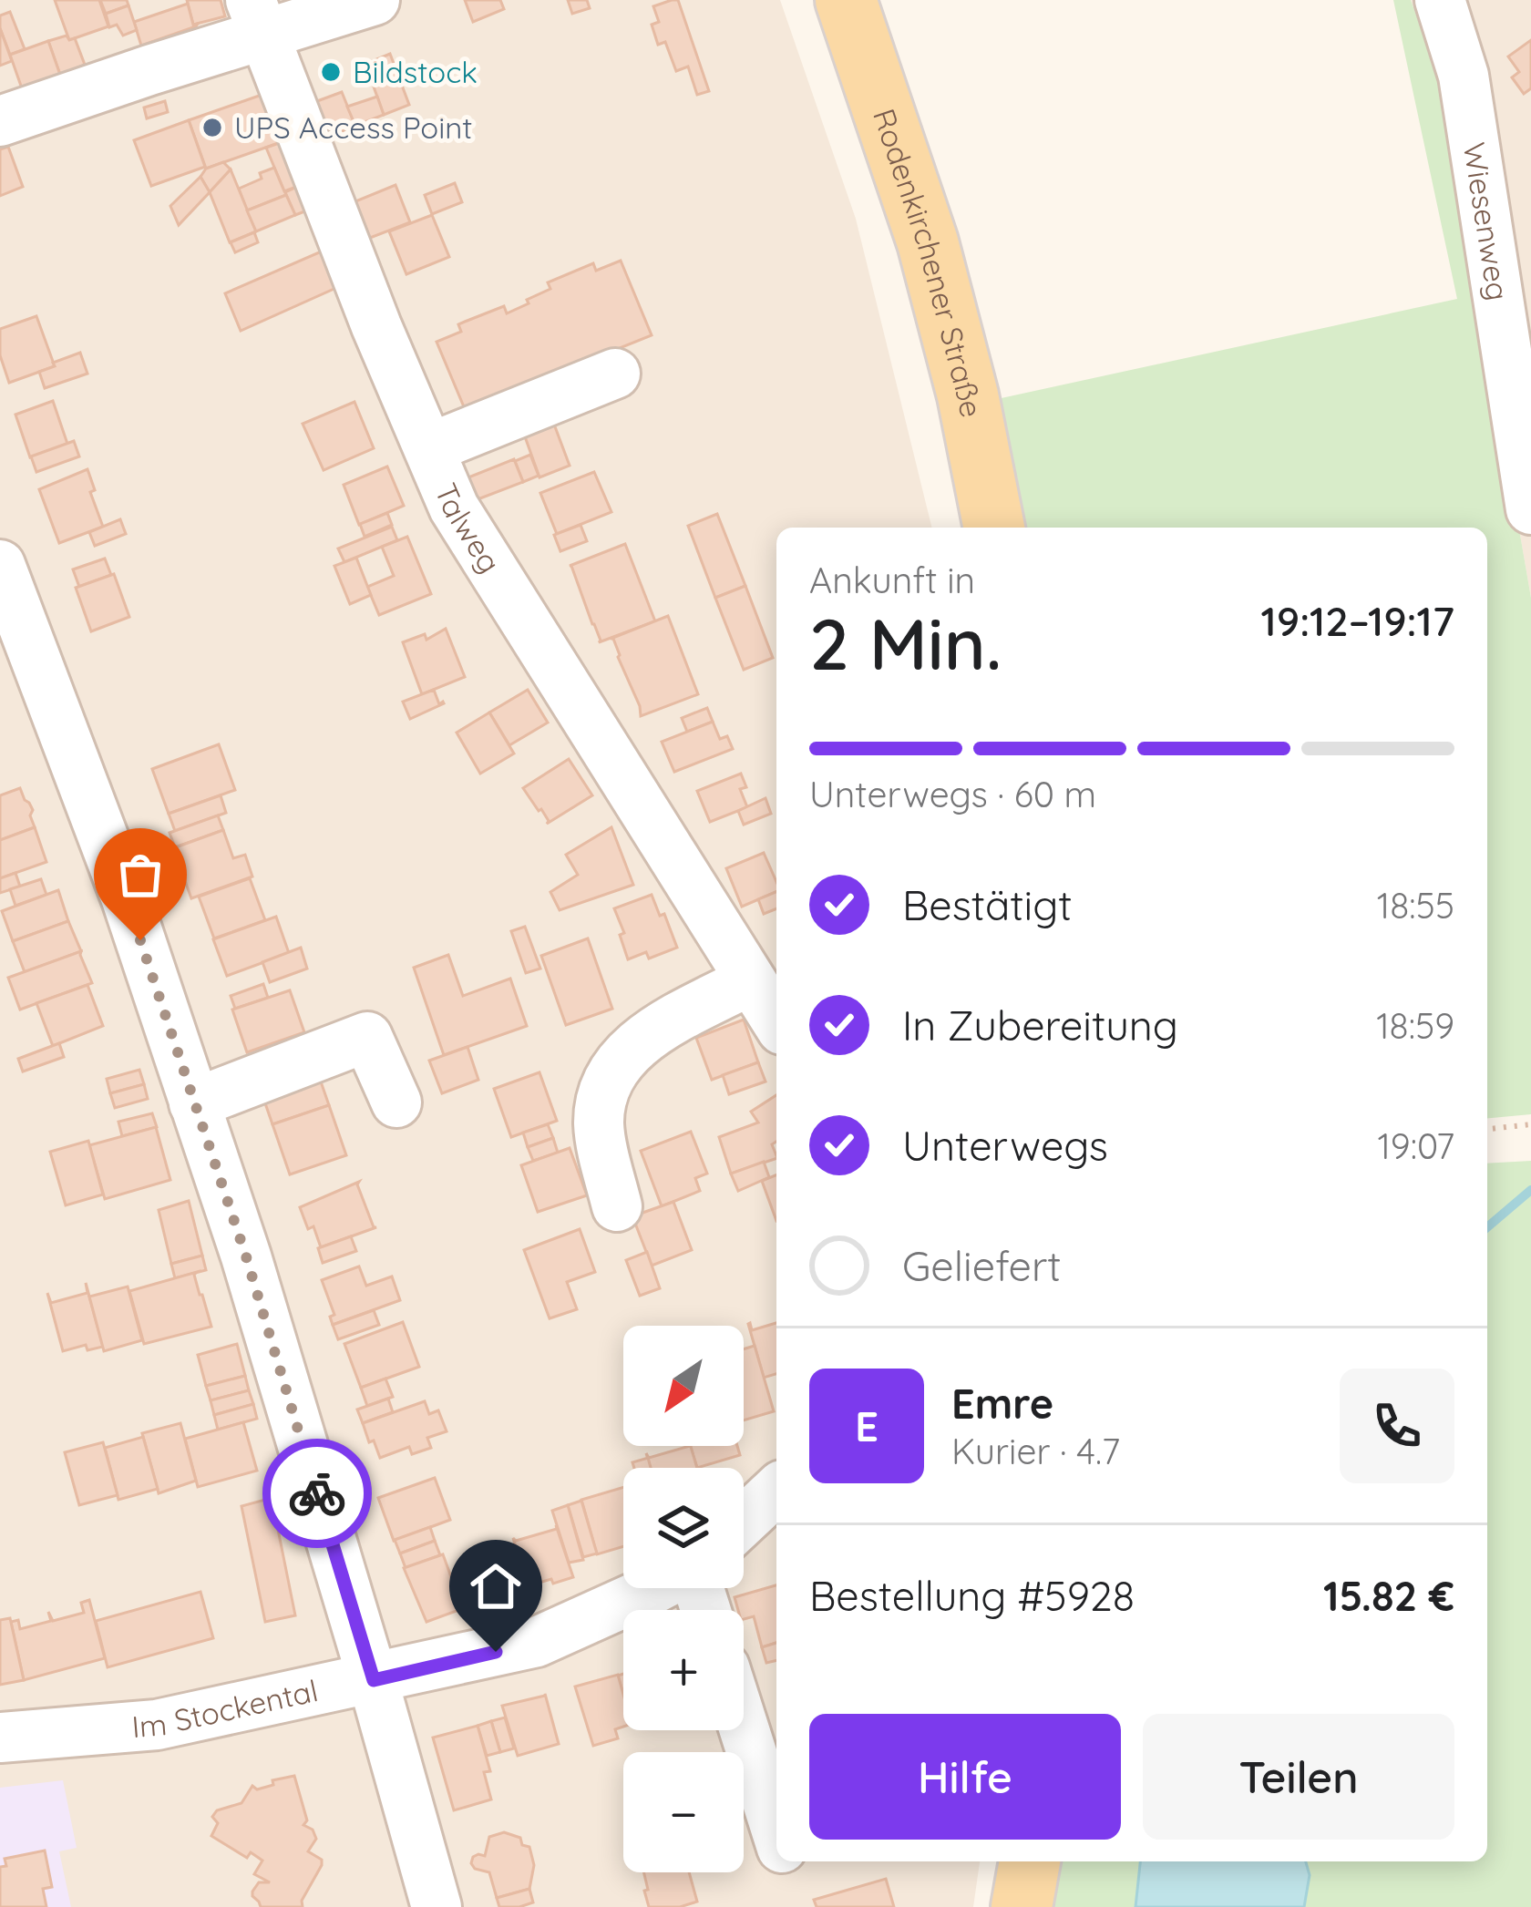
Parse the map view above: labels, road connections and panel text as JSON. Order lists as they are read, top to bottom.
{
  "streets": {
    "main road": ["Rodenkirchener Straße"],
    "street": ["Wiesenweg", "Talweg", "Im Stockental"]
  },
  "places": ["Bildstock", "UPS Access Point"],
  "north": "bottom left",
  "page": {
    "heading": ["2 Min.", "Ankunft in", "19:12–19:17"],
    "panel": [
      "Emre",
      "Kurier · 4.7",
      "Bestellung #5928",
      "15.82 €"
    ],
    "bar": "Unterwegs · 60 m",
    "list": [
      ["Bestätigt", "18:55"],
      ["In Zubereitung", "18:59"],
      ["Unterwegs", "19:07"],
      "Geliefert"
    ],
    "map_buttons": ["+", "−"],
    "round": "E",
    "buttons": ["Hilfe", "Teilen"]
  }
}
